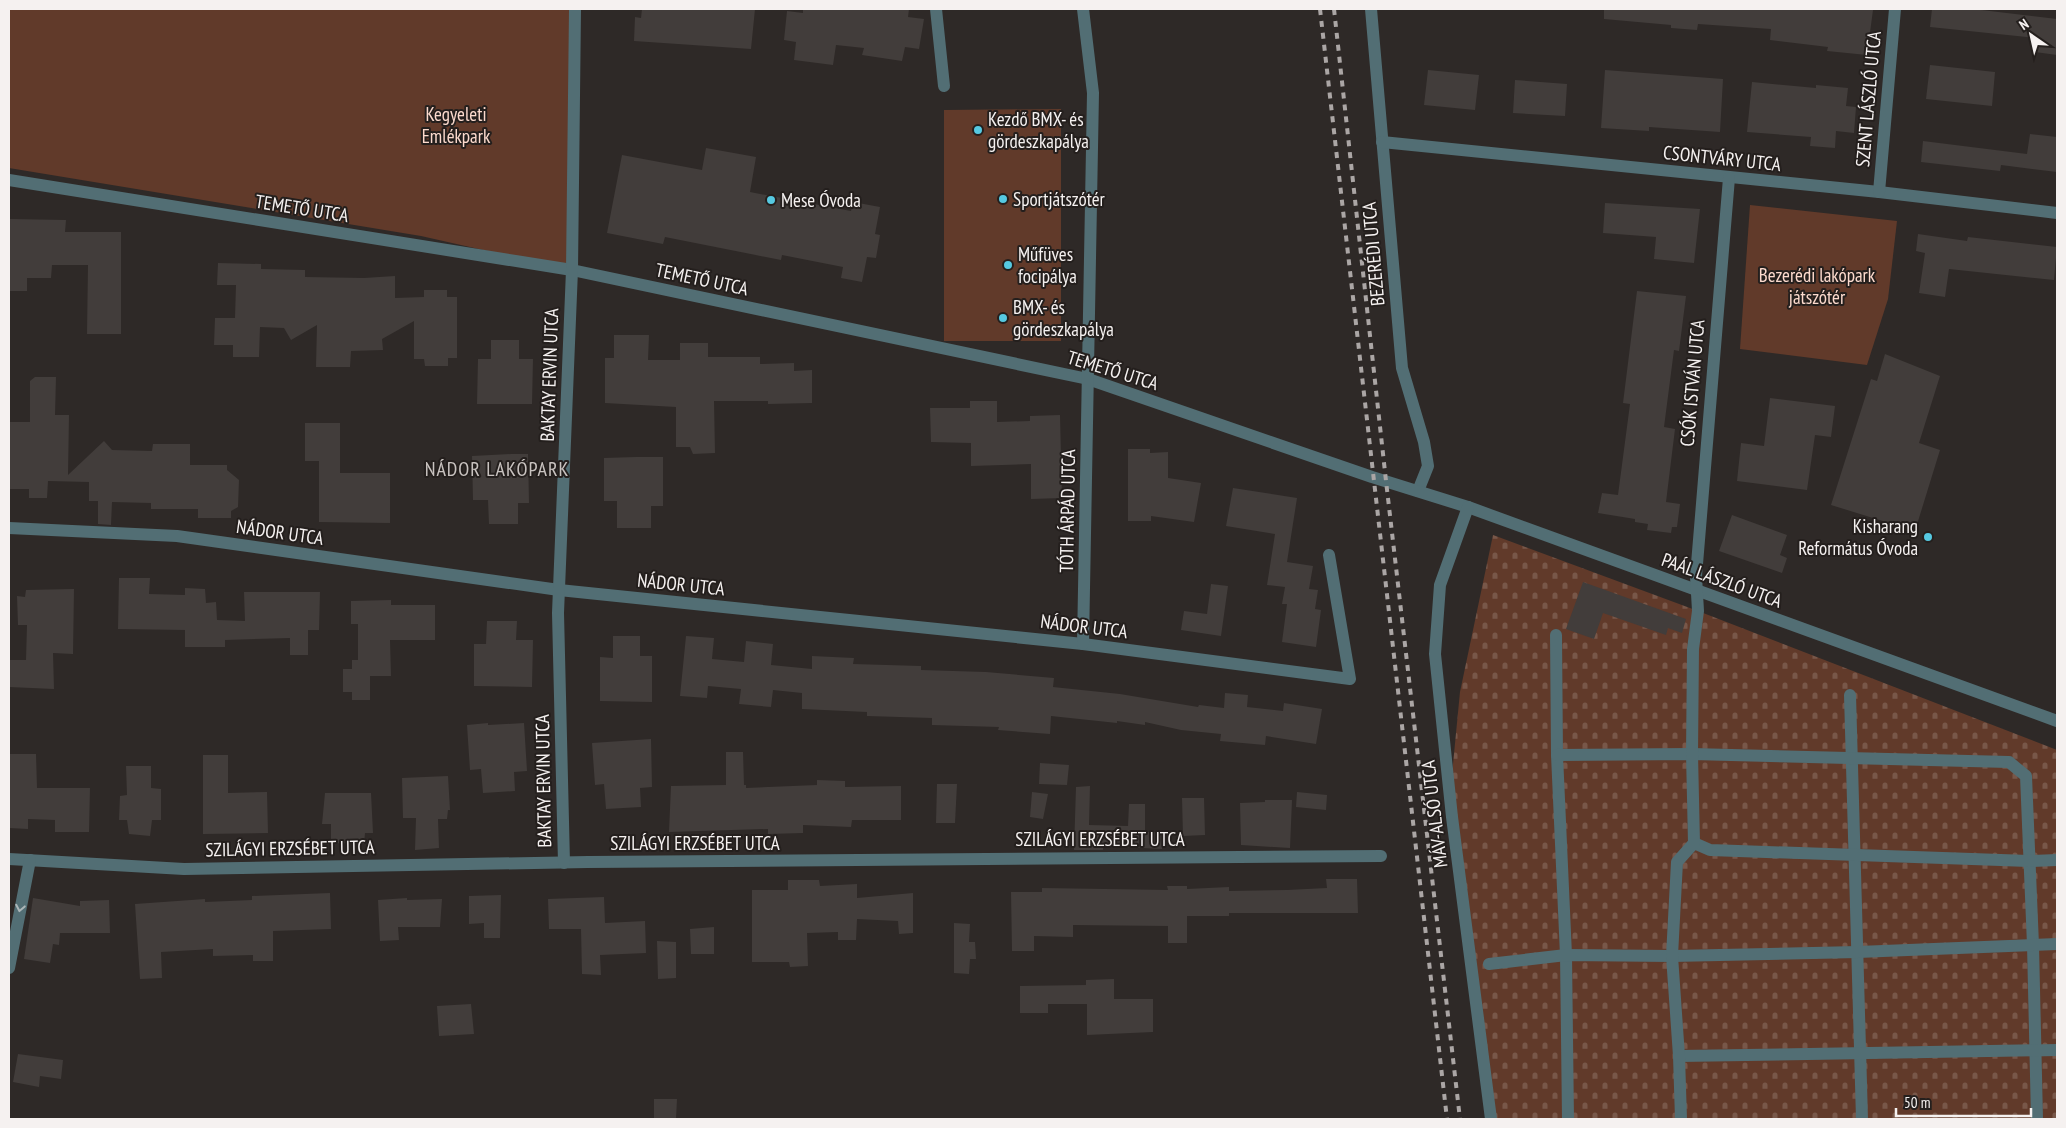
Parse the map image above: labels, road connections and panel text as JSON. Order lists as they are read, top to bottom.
{
  "streets": {
    "street": [
      "SZENT LÁSZLÓ UTCA",
      "CSONTVÁRY UTCA",
      "TEMETŐ UTCA",
      "BEZERÉDI UTCA",
      "BAKTAY ERVIN UTCA",
      "CSÓK ISTVÁN UTCA",
      "TÓTH ÁRPÁD UTCA",
      "NÁDOR UTCA",
      "PAÁL LÁSZLÓ UTCA",
      "MÁV-ALSÓ UTCA",
      "SZILÁGYI ERZSÉBET UTCA"
    ]
  },
  "crossings": [
    ["SZENT LÁSZLÓ UTCA", "CSONTVÁRY UTCA"],
    ["CSONTVÁRY UTCA", "BEZERÉDI UTCA"],
    ["CSONTVÁRY UTCA", "CSÓK ISTVÁN UTCA"],
    ["TEMETŐ UTCA", "BAKTAY ERVIN UTCA"],
    ["TEMETŐ UTCA", "TÓTH ÁRPÁD UTCA"],
    ["TEMETŐ UTCA", "PAÁL LÁSZLÓ UTCA"],
    ["BEZERÉDI UTCA", "PAÁL LÁSZLÓ UTCA"],
    ["BAKTAY ERVIN UTCA", "NÁDOR UTCA"],
    ["BAKTAY ERVIN UTCA", "SZILÁGYI ERZSÉBET UTCA"],
    ["CSÓK ISTVÁN UTCA", "PAÁL LÁSZLÓ UTCA"],
    ["TÓTH ÁRPÁD UTCA", "NÁDOR UTCA"],
    ["PAÁL LÁSZLÓ UTCA", "MÁV-ALSÓ UTCA"]
  ],
  "districts": ["NÁDOR LAKÓPARK"],
  "parks": ["Kegyeleti Emlékpark", "Bezerédi lakópark játszótér"],
  "places": [
    "Kezdő BMX- és gördeszkapálya",
    "Sportjátszótér",
    "Mese Óvoda",
    "Műfüves focipálya",
    "BMX- és gördeszkapálya",
    "Kisharang Református Óvoda"
  ],
  "scale_bar": "50 m",
  "north": "top left"
}
